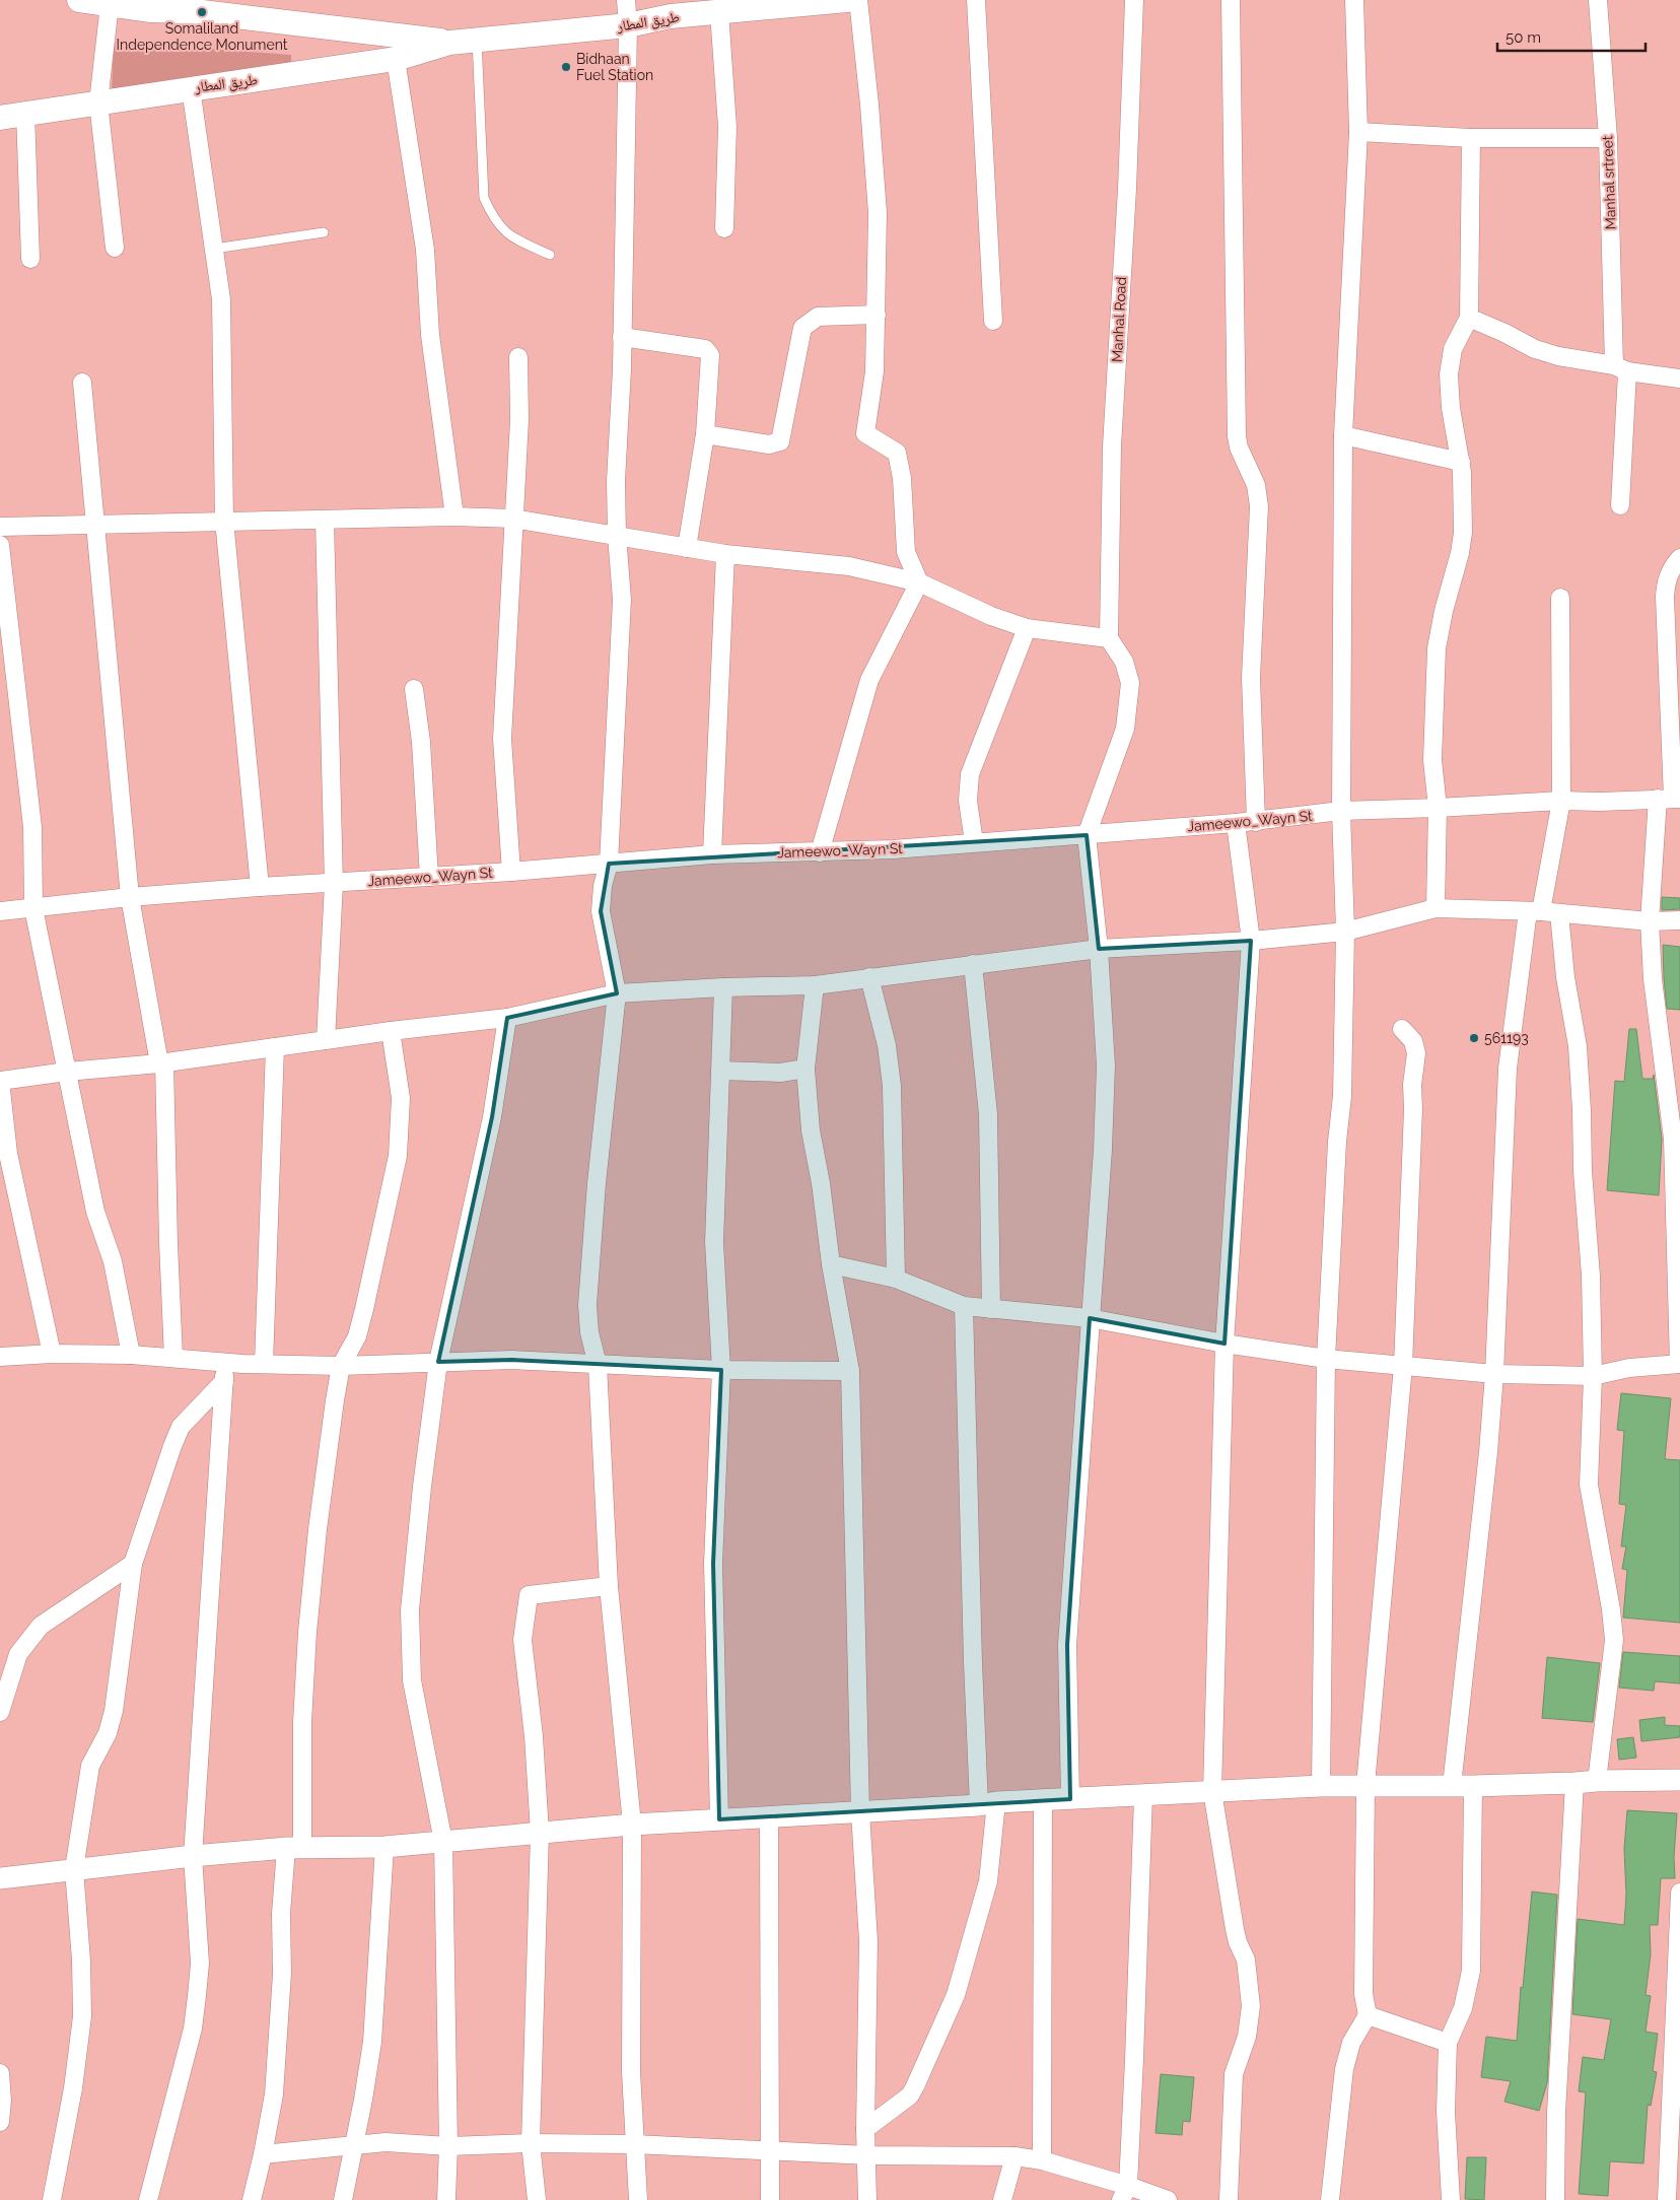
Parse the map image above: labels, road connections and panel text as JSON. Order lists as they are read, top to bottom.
{
  "streets": {
    "main road": ["طريق المطار"],
    "street": ["Manhal srtreet", "Manhal Road", "Jameewo_Wayn St"]
  },
  "places": ["Somaliland Independence Monument", "Bidhaan Fuel Station", "561193"],
  "scale_bar": "50 m"
}
